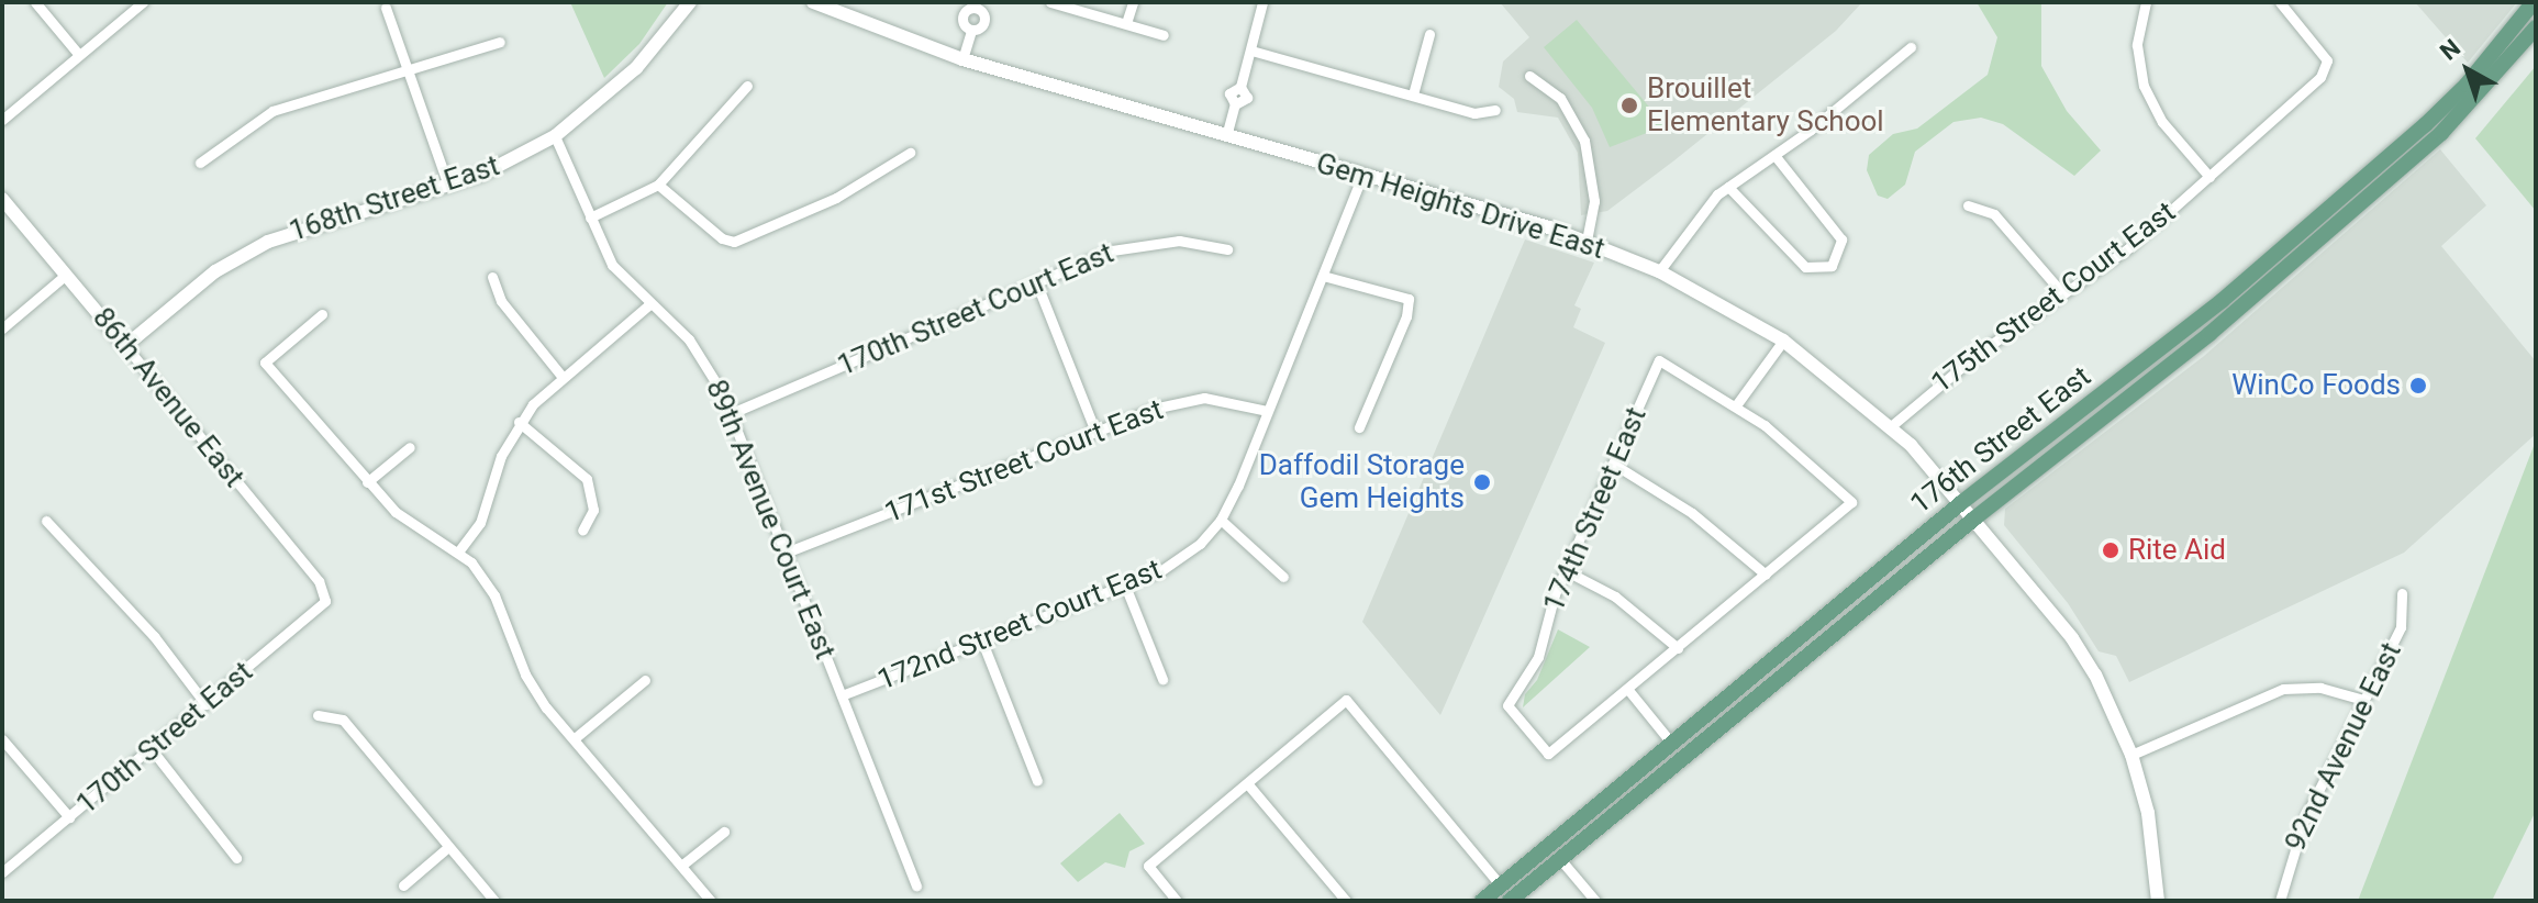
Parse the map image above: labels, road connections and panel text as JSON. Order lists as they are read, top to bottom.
{
  "streets": {
    "main road": ["176th Street East"],
    "street": [
      "168th Street East",
      "Gem Heights Drive East",
      "175th Street Court East",
      "170th Street Court East",
      "86th Avenue East",
      "171st Street Court East",
      "174th Street East",
      "89th Avenue Court East",
      "172nd Street Court East",
      "170th Street East",
      "92nd Avenue East"
    ]
  },
  "crossings": [
    ["168th Street East", "86th Avenue East"],
    ["168th Street East", "89th Avenue Court East"],
    ["Gem Heights Drive East", "175th Street Court East"],
    ["Gem Heights Drive East", "176th Street East"],
    ["Gem Heights Drive East", "172nd Street Court East"],
    ["170th Street Court East", "89th Avenue Court East"],
    ["86th Avenue East", "170th Street East"],
    ["171st Street Court East", "89th Avenue Court East"],
    ["171st Street Court East", "172nd Street Court East"],
    ["89th Avenue Court East", "172nd Street Court East"]
  ],
  "places": [
    "Brouillet Elementary School",
    "WinCo Foods",
    "Daffodil Storage Gem Heights",
    "Rite Aid"
  ],
  "north": "top left"
}
